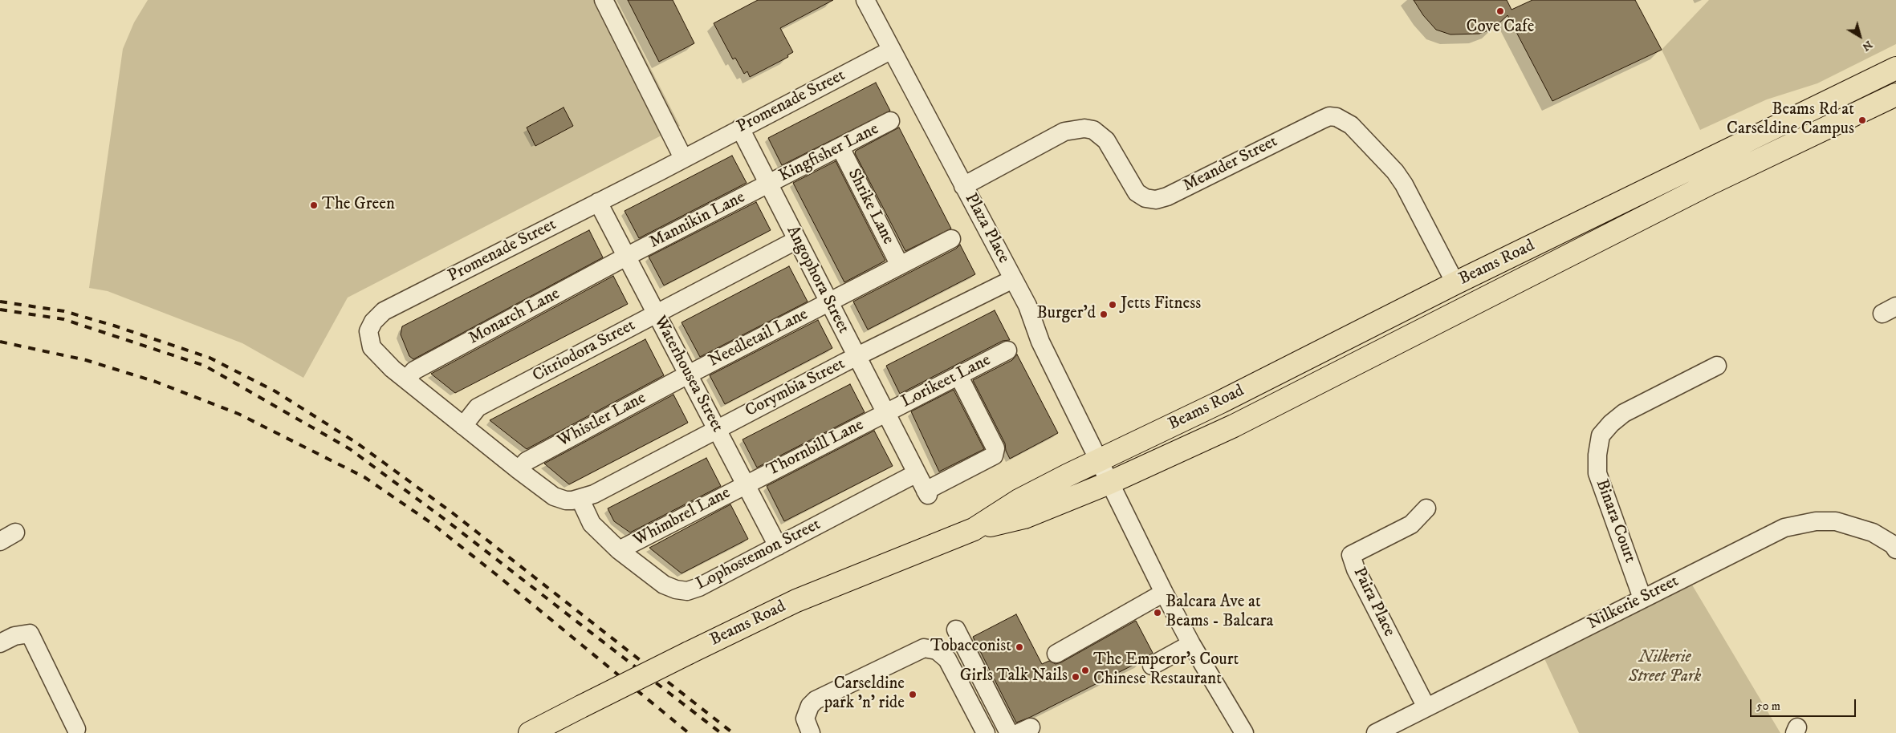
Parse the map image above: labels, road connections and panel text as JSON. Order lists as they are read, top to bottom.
{
  "streets": {
    "main road": ["Beams Road"],
    "street": [
      "Promenade Street",
      "Kingfisher Lane",
      "Meander Street",
      "Shrike Lane",
      "Mannikin Lane",
      "Plaza Place",
      "Angophora Street",
      "Monarch Lane",
      "Needletail Lane",
      "Citriodora Street",
      "Waterhousea Street",
      "Lorikeet Lane",
      "Corymbia Street",
      "Whistler Lane",
      "Thornbill Lane",
      "Whimbrel Lane",
      "Binara Court",
      "Lophostemon Street",
      "Paira Place",
      "Nilkerie Street"
    ]
  },
  "crossings": [
    ["Promenade Street", "Plaza Place"],
    ["Promenade Street", "Angophora Street"],
    ["Promenade Street", "Monarch Lane"],
    ["Promenade Street", "Citriodora Street"],
    ["Promenade Street", "Waterhousea Street"],
    ["Promenade Street", "Corymbia Street"],
    ["Promenade Street", "Whistler Lane"],
    ["Promenade Street", "Lophostemon Street"],
    ["Kingfisher Lane", "Shrike Lane"],
    ["Kingfisher Lane", "Mannikin Lane"],
    ["Kingfisher Lane", "Angophora Street"],
    ["Meander Street", "Plaza Place"],
    ["Meander Street", "Beams Road"],
    ["Shrike Lane", "Needletail Lane"],
    ["Mannikin Lane", "Angophora Street"],
    ["Mannikin Lane", "Monarch Lane"],
    ["Mannikin Lane", "Waterhousea Street"],
    ["Plaza Place", "Beams Road"],
    ["Plaza Place", "Corymbia Street"],
    ["Angophora Street", "Needletail Lane"],
    ["Angophora Street", "Citriodora Street"],
    ["Angophora Street", "Lorikeet Lane"],
    ["Angophora Street", "Corymbia Street"],
    ["Angophora Street", "Thornbill Lane"],
    ["Angophora Street", "Lophostemon Street"],
    ["Monarch Lane", "Waterhousea Street"],
    ["Needletail Lane", "Waterhousea Street"],
    ["Needletail Lane", "Whistler Lane"],
    ["Citriodora Street", "Waterhousea Street"],
    ["Waterhousea Street", "Corymbia Street"],
    ["Waterhousea Street", "Whistler Lane"],
    ["Waterhousea Street", "Thornbill Lane"],
    ["Waterhousea Street", "Whimbrel Lane"],
    ["Waterhousea Street", "Lophostemon Street"],
    ["Lorikeet Lane", "Thornbill Lane"],
    ["Corymbia Street", "Lophostemon Street"],
    ["Thornbill Lane", "Whimbrel Lane"],
    ["Whimbrel Lane", "Lophostemon Street"],
    ["Binara Court", "Nilkerie Street"],
    ["Paira Place", "Nilkerie Street"]
  ],
  "parks": ["Nilkerie Street Park"],
  "places": [
    "Cove Cafe",
    "Beams Rd at Carseldine Campus",
    "The Green",
    "Jetts Fitness",
    "Burger'd",
    "Balcara Ave at Beams - Balcara",
    "Tobacconist",
    "The Emperor's Court Chinese Restaurant",
    "Girls Talk Nails",
    "Carseldine park 'n' ride"
  ],
  "scale_bar": "50 m",
  "north": "bottom right"
}
